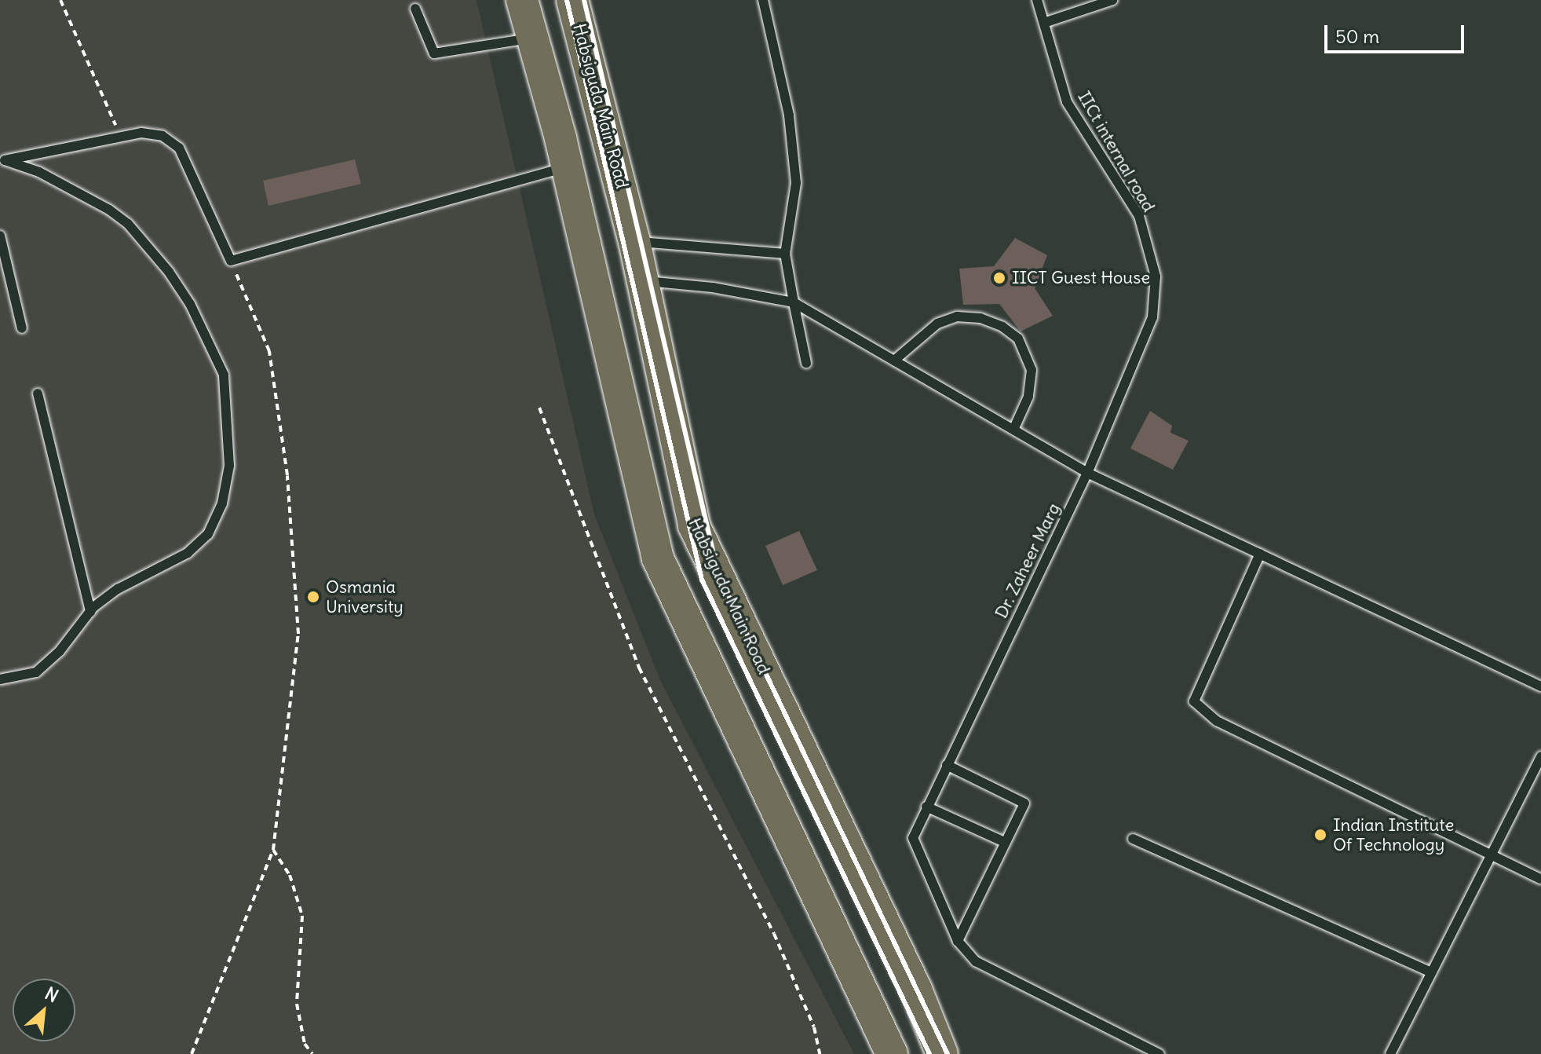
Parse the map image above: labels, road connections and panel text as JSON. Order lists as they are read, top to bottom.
{
  "streets": {
    "main road": ["Habsiguda Main Road"],
    "lane": ["IICt internal road", "Dr. Zaheer Marg"]
  },
  "crossings": [
    ["IICt internal road", "Dr. Zaheer Marg"]
  ],
  "places": ["IICT Guest House", "Osmania University", "Indian Institute Of Technology"],
  "scale_bar": "50 m",
  "north": "top right"
}
